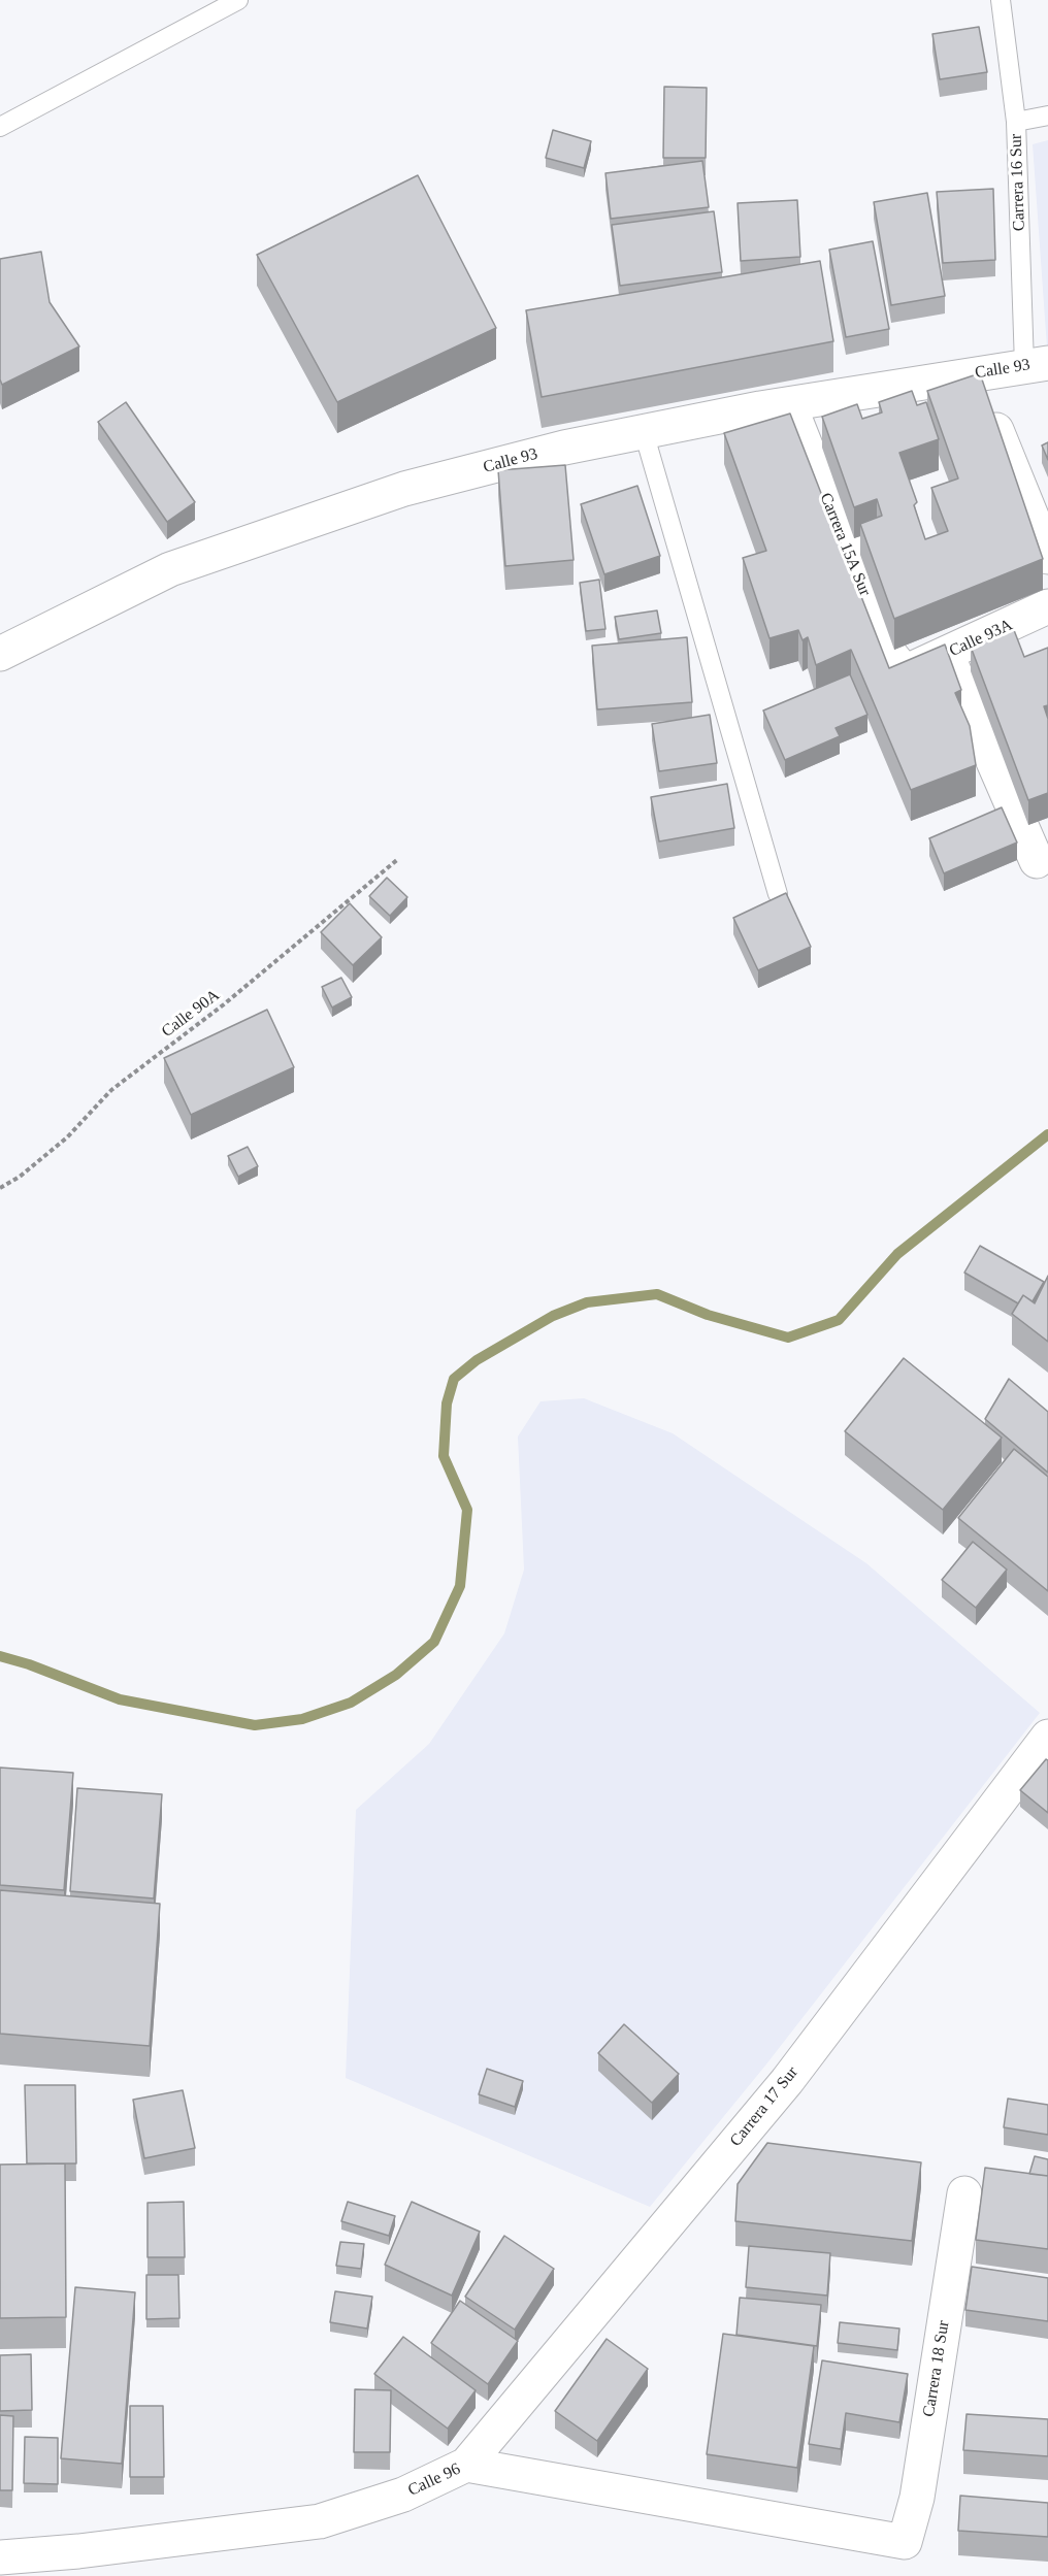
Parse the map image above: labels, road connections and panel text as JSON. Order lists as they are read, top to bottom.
{
  "streets": {
    "street": [
      "Calle 93",
      "Carrera 15A Sur",
      "Calle 93A",
      "Carrera 17 Sur",
      "Carrera 18 Sur",
      "Calle 96"
    ],
    "lane": ["Carrera 16 Sur"],
    "path": ["Calle 90A"]
  },
  "crossings": [
    ["Carrera 16 Sur", "Calle 93"],
    ["Calle 93", "Carrera 15A Sur"],
    ["Carrera 15A Sur", "Calle 93A"],
    ["Carrera 17 Sur", "Calle 96"],
    ["Carrera 18 Sur", "Calle 96"]
  ]
}
